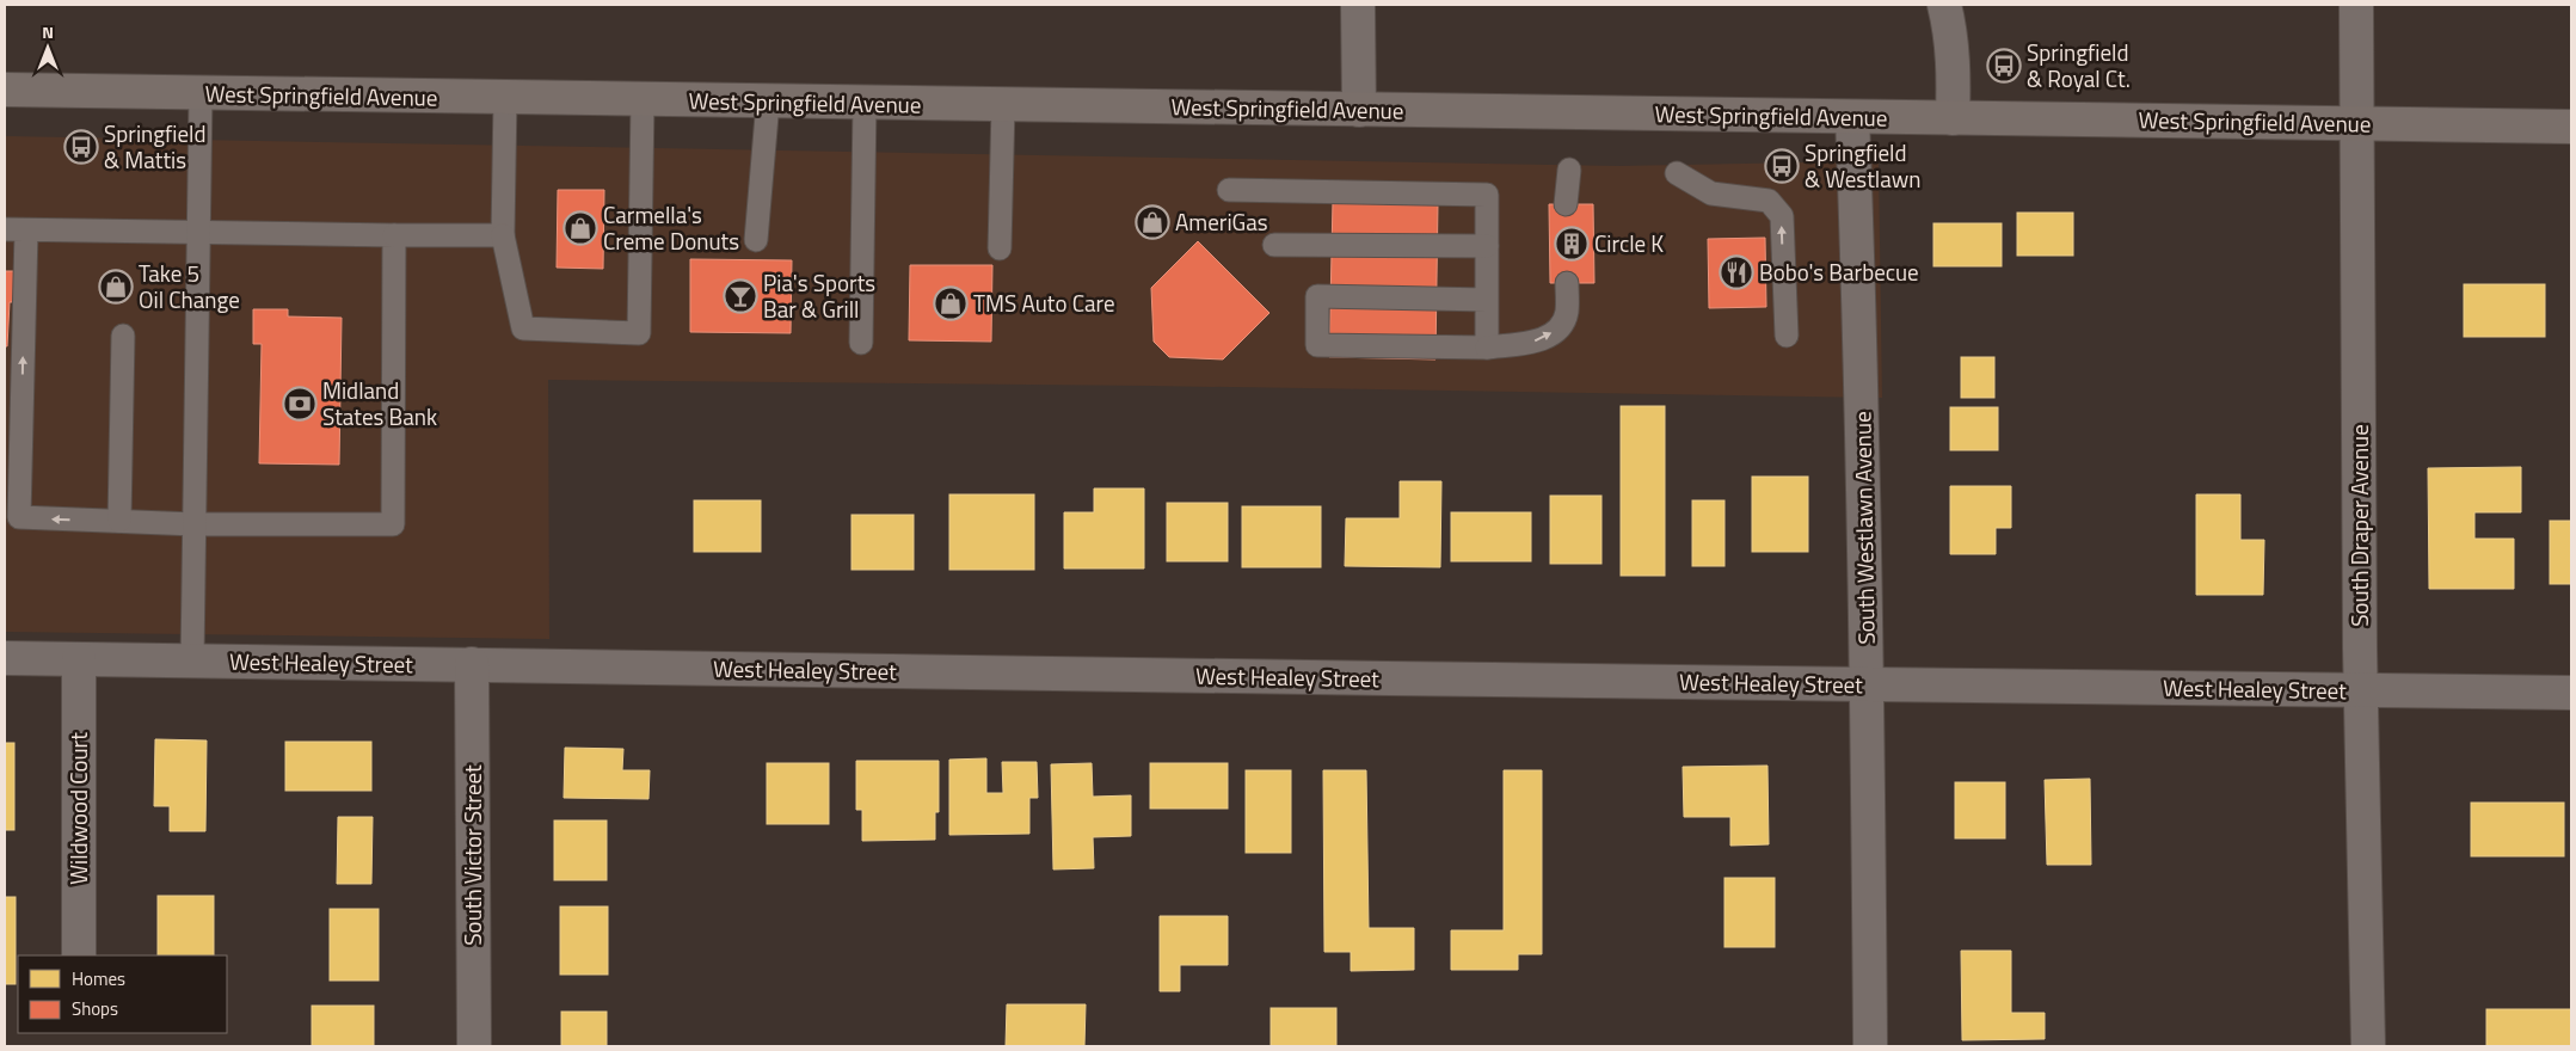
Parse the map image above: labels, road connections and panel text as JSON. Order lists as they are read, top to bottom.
{
  "streets": {
    "main road": ["West Springfield Avenue"],
    "street": [
      "South Draper Avenue",
      "South Westlawn Avenue",
      "West Healey Street",
      "Wildwood Court",
      "South Victor Street"
    ]
  },
  "crossings": [
    ["West Springfield Avenue", "South Draper Avenue"],
    ["West Springfield Avenue", "South Westlawn Avenue"],
    ["South Draper Avenue", "West Healey Street"],
    ["South Westlawn Avenue", "West Healey Street"],
    ["West Healey Street", "Wildwood Court"],
    ["West Healey Street", "South Victor Street"]
  ],
  "places": {
    "bus stop": ["Springfield & Royal Ct.", "Springfield & Mattis", "Springfield & Westlawn"],
    "shop": [
      "AmeriGas",
      "Carmella's Creme Donuts",
      "Take 5 Oil Change",
      "TMS Auto Care"
    ],
    "building": ["Circle K"],
    "restaurant": ["Bobo's Barbecue"],
    "bar": ["Pia's Sports Bar & Grill"],
    "bank": ["Midland States Bank"]
  },
  "legend": ["Homes", "Shops"],
  "north": "top"
}
